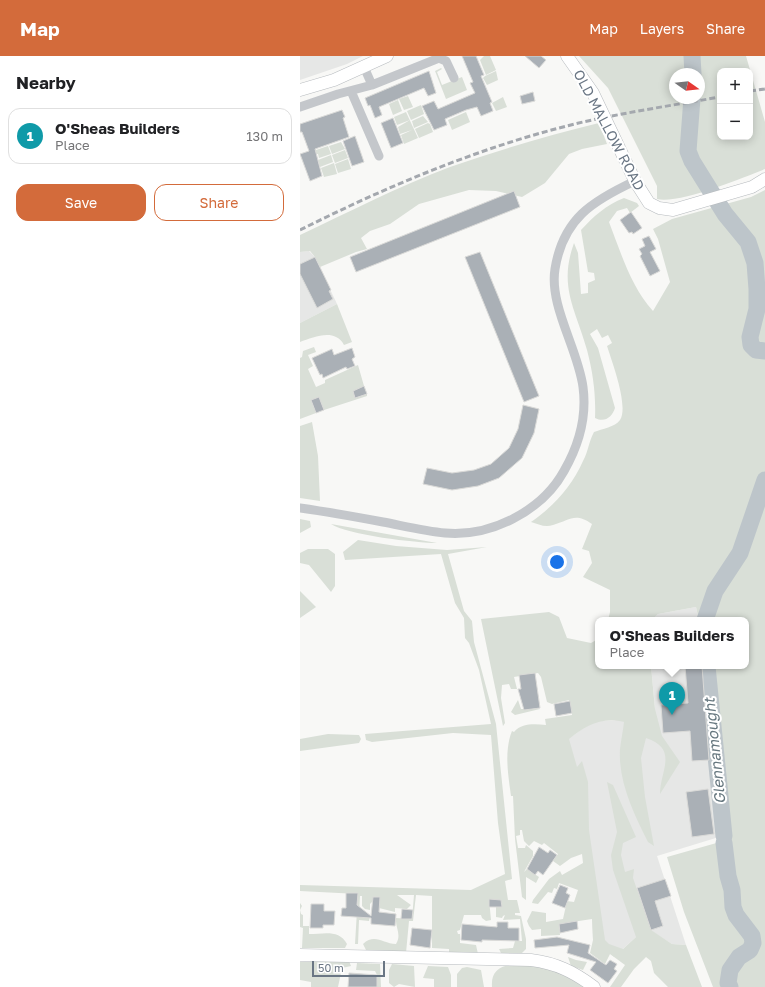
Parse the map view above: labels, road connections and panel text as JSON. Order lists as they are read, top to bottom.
{
  "streets": {
    "street": ["OLD MALLOW ROAD"]
  },
  "water": ["Glennamought"],
  "scale_bar": "50 m",
  "north": "right",
  "page": {
    "header": "Map",
    "nav": ["Map", "Layers", "Share"],
    "heading": "Nearby",
    "map_buttons": ["+", "−"],
    "list": [
      {
        "mark": "1",
        "name": "O'Sheas Builders",
        "note": "Place",
        "value": "130 m"
      }
    ],
    "buttons": ["Save", "Share"],
    "popup": ["O'Sheas Builders", "Place"],
    "pins": "1",
    "scale": "50 m"
  }
}
